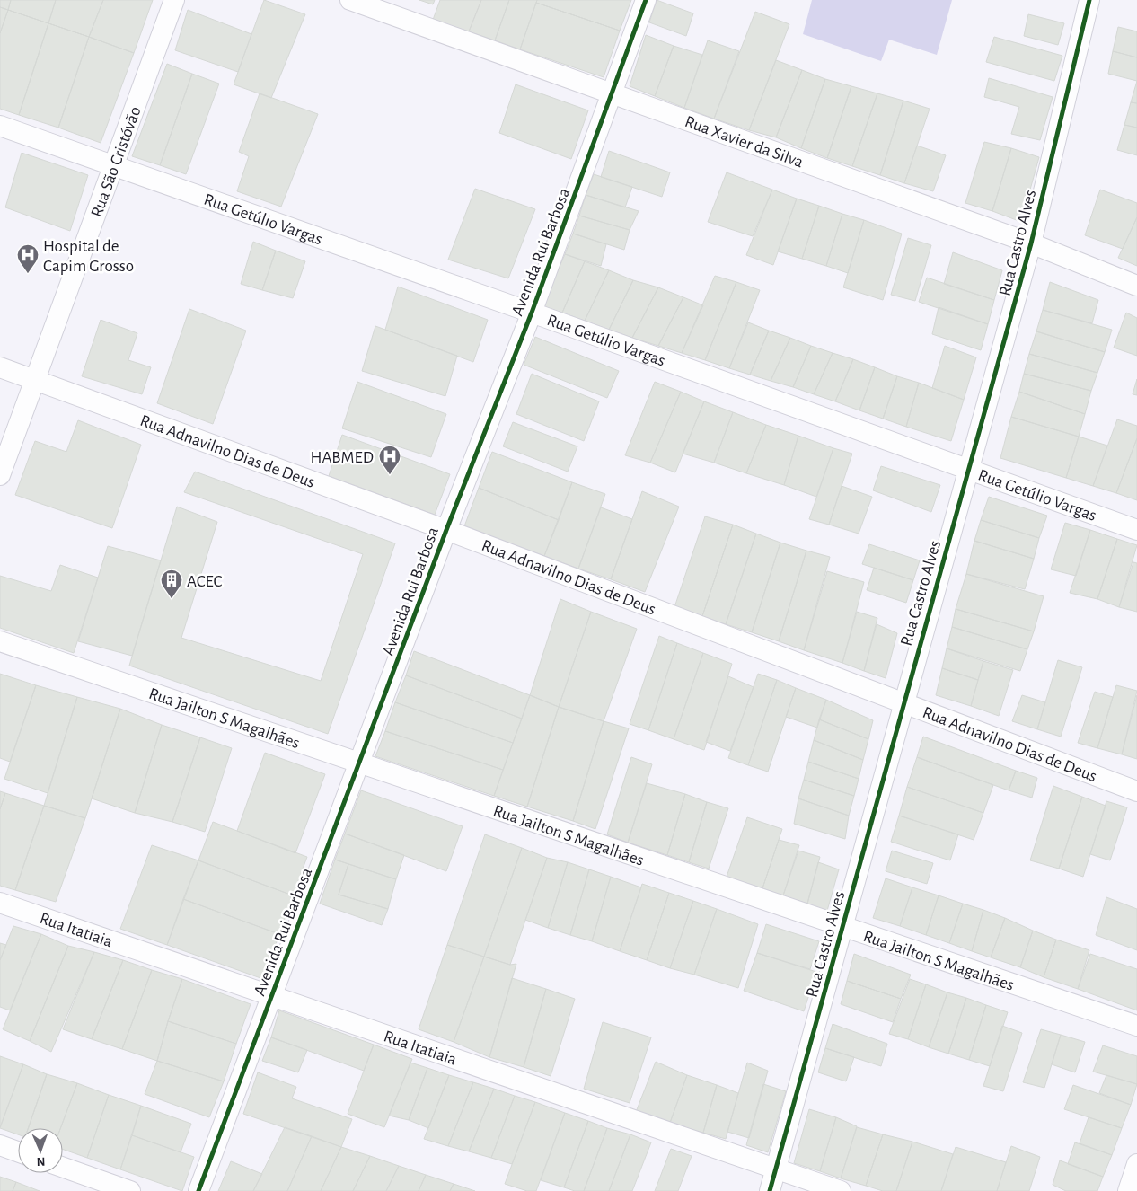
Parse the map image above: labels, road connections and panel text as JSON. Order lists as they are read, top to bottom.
{
  "streets": {
    "street": [
      "Rua Xavier da Silva",
      "Rua São Cristóvão",
      "Rua Getúlio Vargas",
      "Rua Castro Alves",
      "Avenida Rui Barbosa",
      "Rua Adnavilno Dias de Deus",
      "Rua Jailton S Magalhães",
      "Rua Itatiaia"
    ]
  },
  "crossings": [
    ["Rua Xavier da Silva", "Rua Castro Alves"],
    ["Rua Xavier da Silva", "Avenida Rui Barbosa"],
    ["Rua São Cristóvão", "Rua Getúlio Vargas"],
    ["Rua São Cristóvão", "Rua Adnavilno Dias de Deus"],
    ["Rua Getúlio Vargas", "Rua Castro Alves"],
    ["Rua Getúlio Vargas", "Avenida Rui Barbosa"],
    ["Rua Castro Alves", "Rua Adnavilno Dias de Deus"],
    ["Rua Castro Alves", "Rua Jailton S Magalhães"],
    ["Rua Castro Alves", "Rua Itatiaia"],
    ["Avenida Rui Barbosa", "Rua Adnavilno Dias de Deus"],
    ["Avenida Rui Barbosa", "Rua Jailton S Magalhães"],
    ["Avenida Rui Barbosa", "Rua Itatiaia"]
  ],
  "places": {
    "hospital": ["Hospital de Capim Grosso", "HABMED"],
    "building": ["ACEC"]
  },
  "north": "bottom"
}
